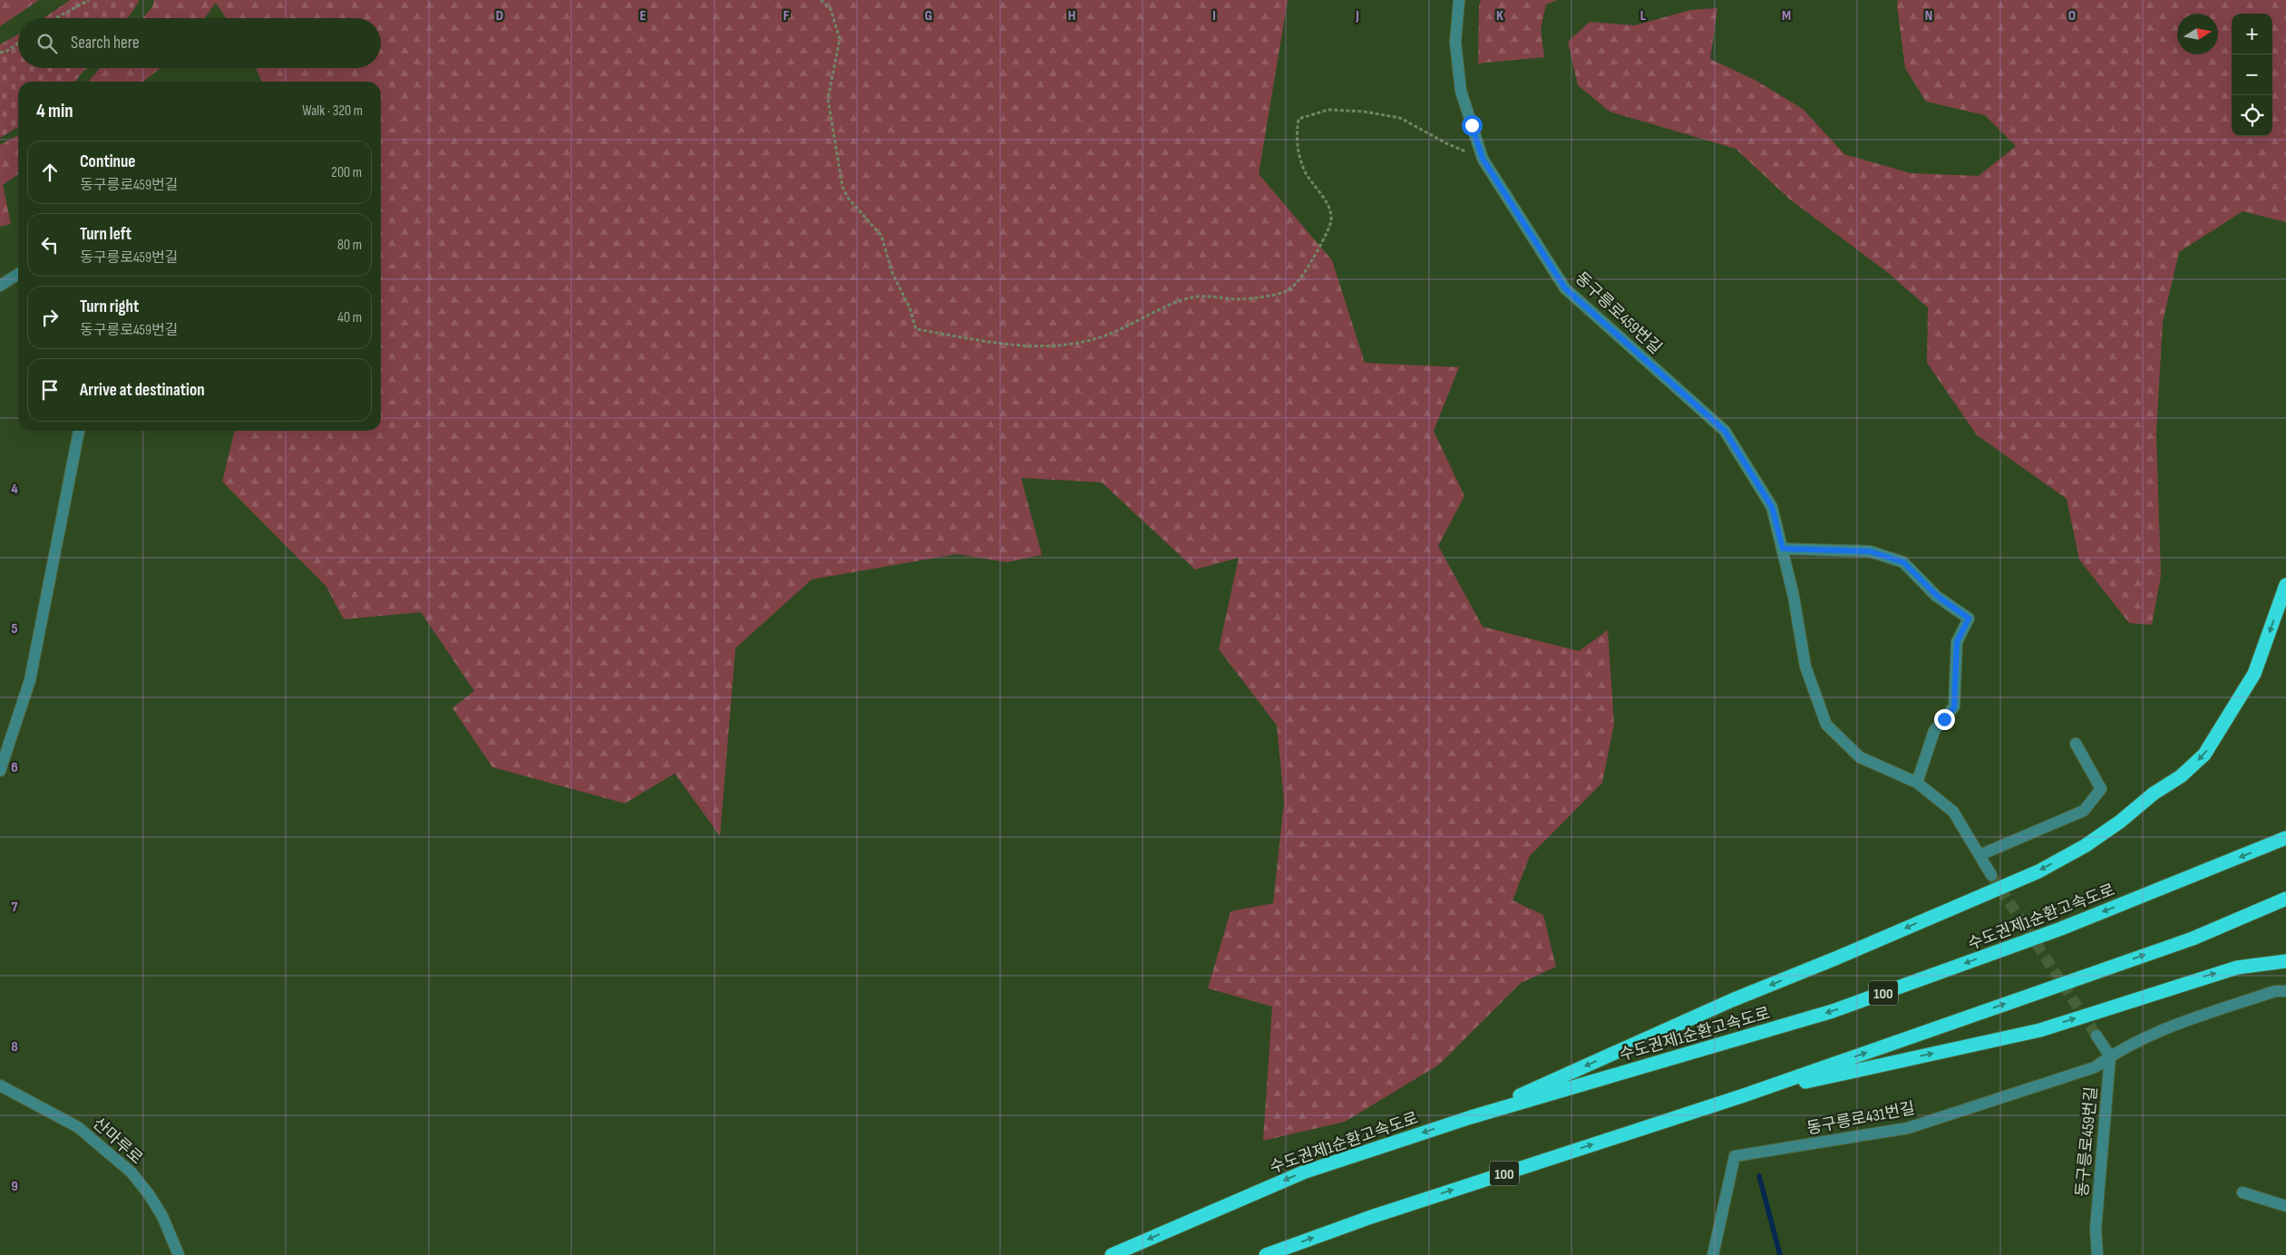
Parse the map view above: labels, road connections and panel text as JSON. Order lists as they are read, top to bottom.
{
  "streets": {
    "highway": ["수도권제1순환고속도로", "100"],
    "street": ["동구릉로459번길", "동구릉로431번길", "산마루로"]
  },
  "crossings": [
    ["동구릉로459번길", "동구릉로431번길"]
  ],
  "north": "right",
  "page": {
    "map_buttons": ["+", "−"],
    "search": "Search here",
    "heading": ["4 min", "Walk · 320 m"],
    "list": [
      ["Continue", "동구릉로459번길", "200 m"],
      ["Turn left", "동구릉로459번길", "80 m"],
      ["Turn right", "동구릉로459번길", "40 m"],
      "Arrive at destination"
    ]
  },
  "grid": {
    "columns": [
      "D",
      "E",
      "F",
      "G",
      "H",
      "I",
      "J",
      "K",
      "L",
      "M",
      "N",
      "O"
    ],
    "rows": [
      "4",
      "5",
      "6",
      "7",
      "8",
      "9"
    ]
  }
}
